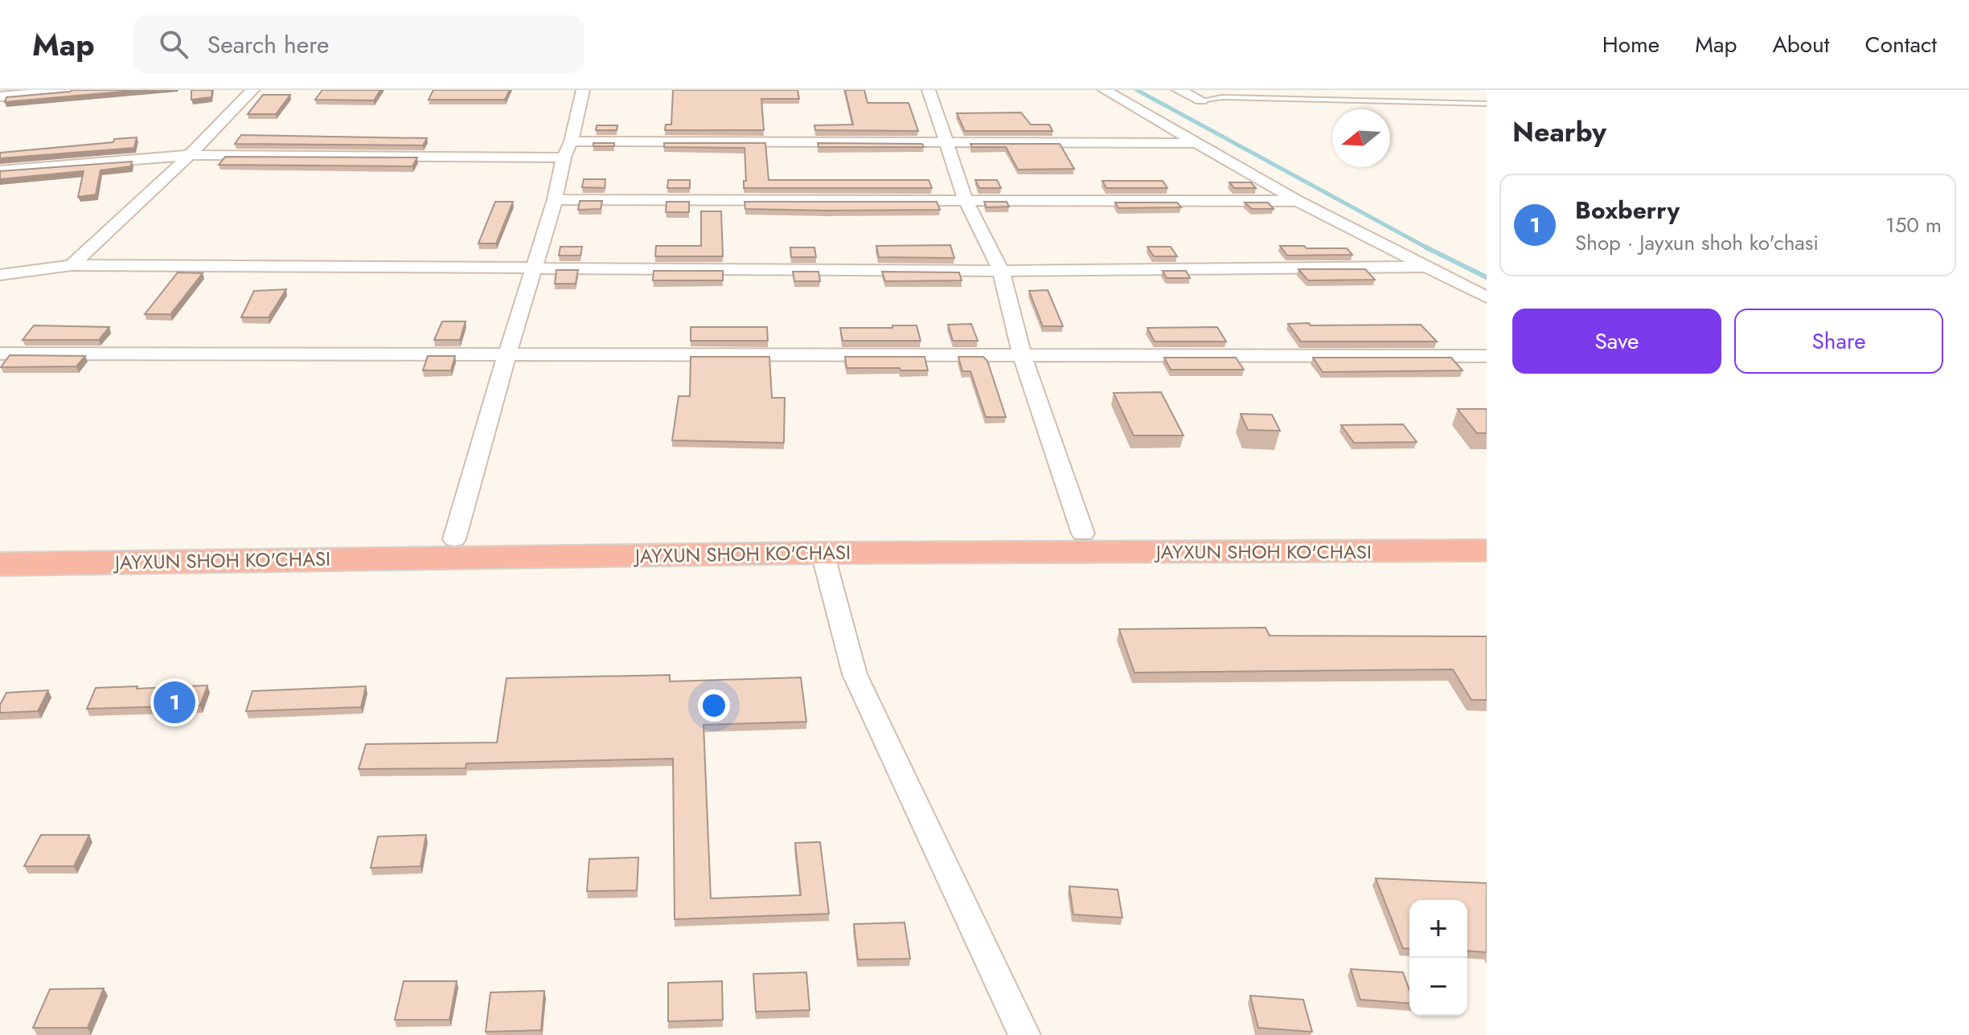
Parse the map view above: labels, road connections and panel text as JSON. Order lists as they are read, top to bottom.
{
  "streets": {
    "highway": ["JAYXUN SHOH KO'CHASI"]
  },
  "north": "left",
  "page": {
    "header": "Map",
    "search": "Search here",
    "nav": [
      "Home",
      "Map",
      "About",
      "Contact"
    ],
    "heading": "Nearby",
    "list": [
      {
        "mark": "1",
        "name": "Boxberry",
        "note": "Shop · Jayxun shoh ko'chasi",
        "value": "150 m"
      }
    ],
    "buttons": ["Save", "Share"],
    "pins": "1",
    "map_buttons": ["+", "−"]
  }
}
